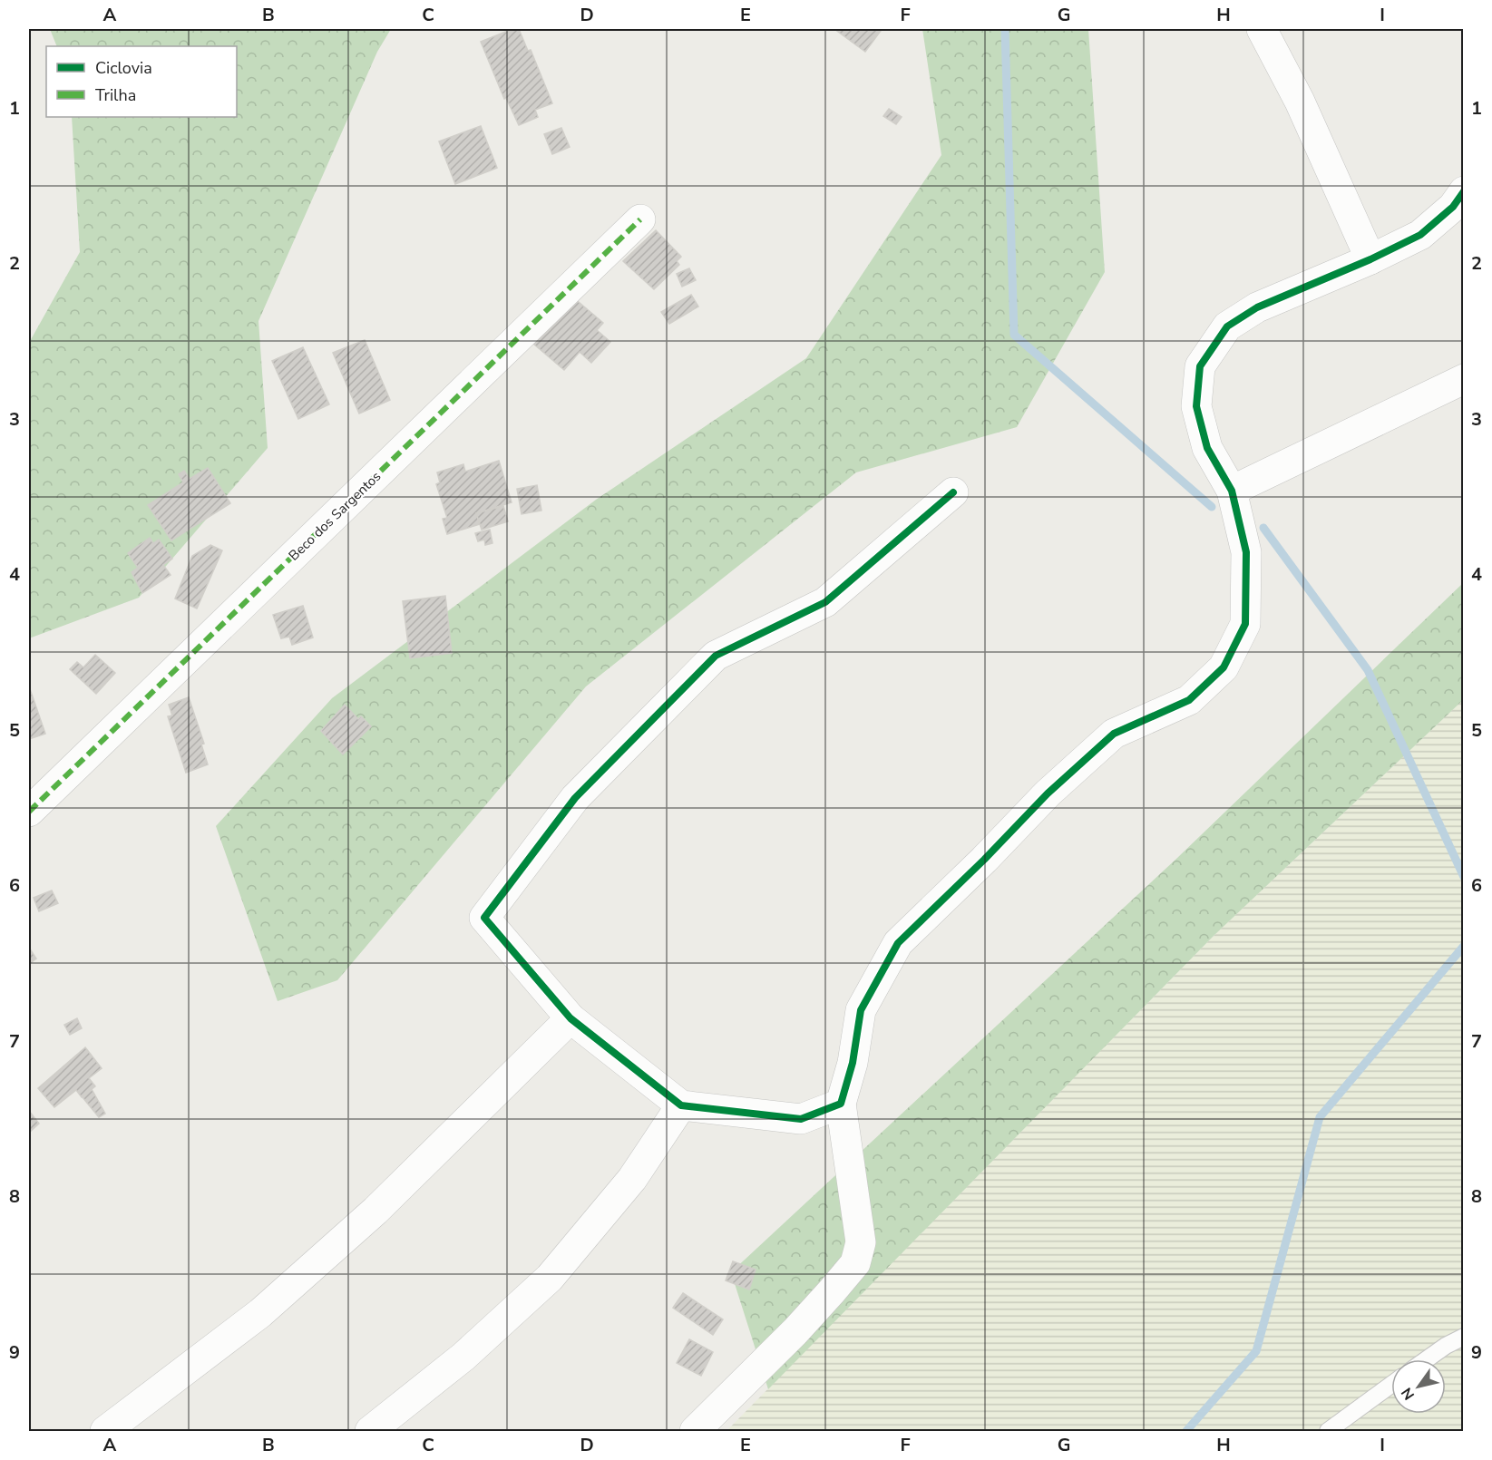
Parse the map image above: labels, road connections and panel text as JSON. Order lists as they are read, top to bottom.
{
  "streets": {
    "street": ["Beco dos Sargentos"]
  },
  "legend": ["Ciclovia", "Trilha"],
  "north": "bottom left",
  "grid": {
    "columns": [
      "A",
      "B",
      "C",
      "D",
      "E",
      "F",
      "G",
      "H",
      "I"
    ],
    "rows": [
      "1",
      "2",
      "3",
      "4",
      "5",
      "6",
      "7",
      "8",
      "9"
    ]
  }
}
